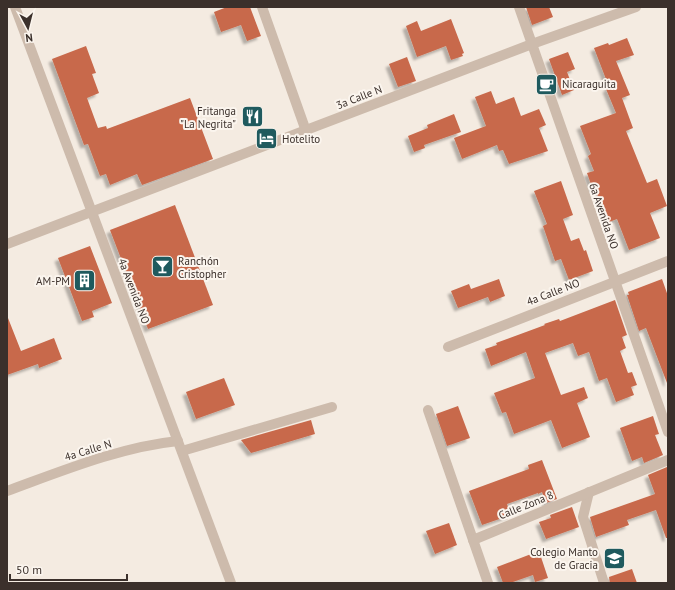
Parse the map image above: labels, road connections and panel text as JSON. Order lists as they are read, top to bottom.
{
  "streets": {
    "street": [
      "3a Calle N",
      "6a Avenida NO",
      "4a Avenida NO",
      "4a Calle NO",
      "4a Calle N",
      "Calle Zona 8"
    ]
  },
  "crossings": [
    ["3a Calle N", "6a Avenida NO"],
    ["3a Calle N", "4a Avenida NO"],
    ["6a Avenida NO", "4a Calle NO"],
    ["4a Avenida NO", "4a Calle N"]
  ],
  "places": {
    "cafe": ["Nicaraguita"],
    "restaurant": ["Fritanga \"La Negrita\""],
    "hotel": ["Hotelito"],
    "bar": ["Ranchón Cristopher"],
    "building": ["AM-PM"],
    "school or university": ["Colegio Manto de Gracia"]
  },
  "scale_bar": "50 m",
  "north": "bottom"
}
